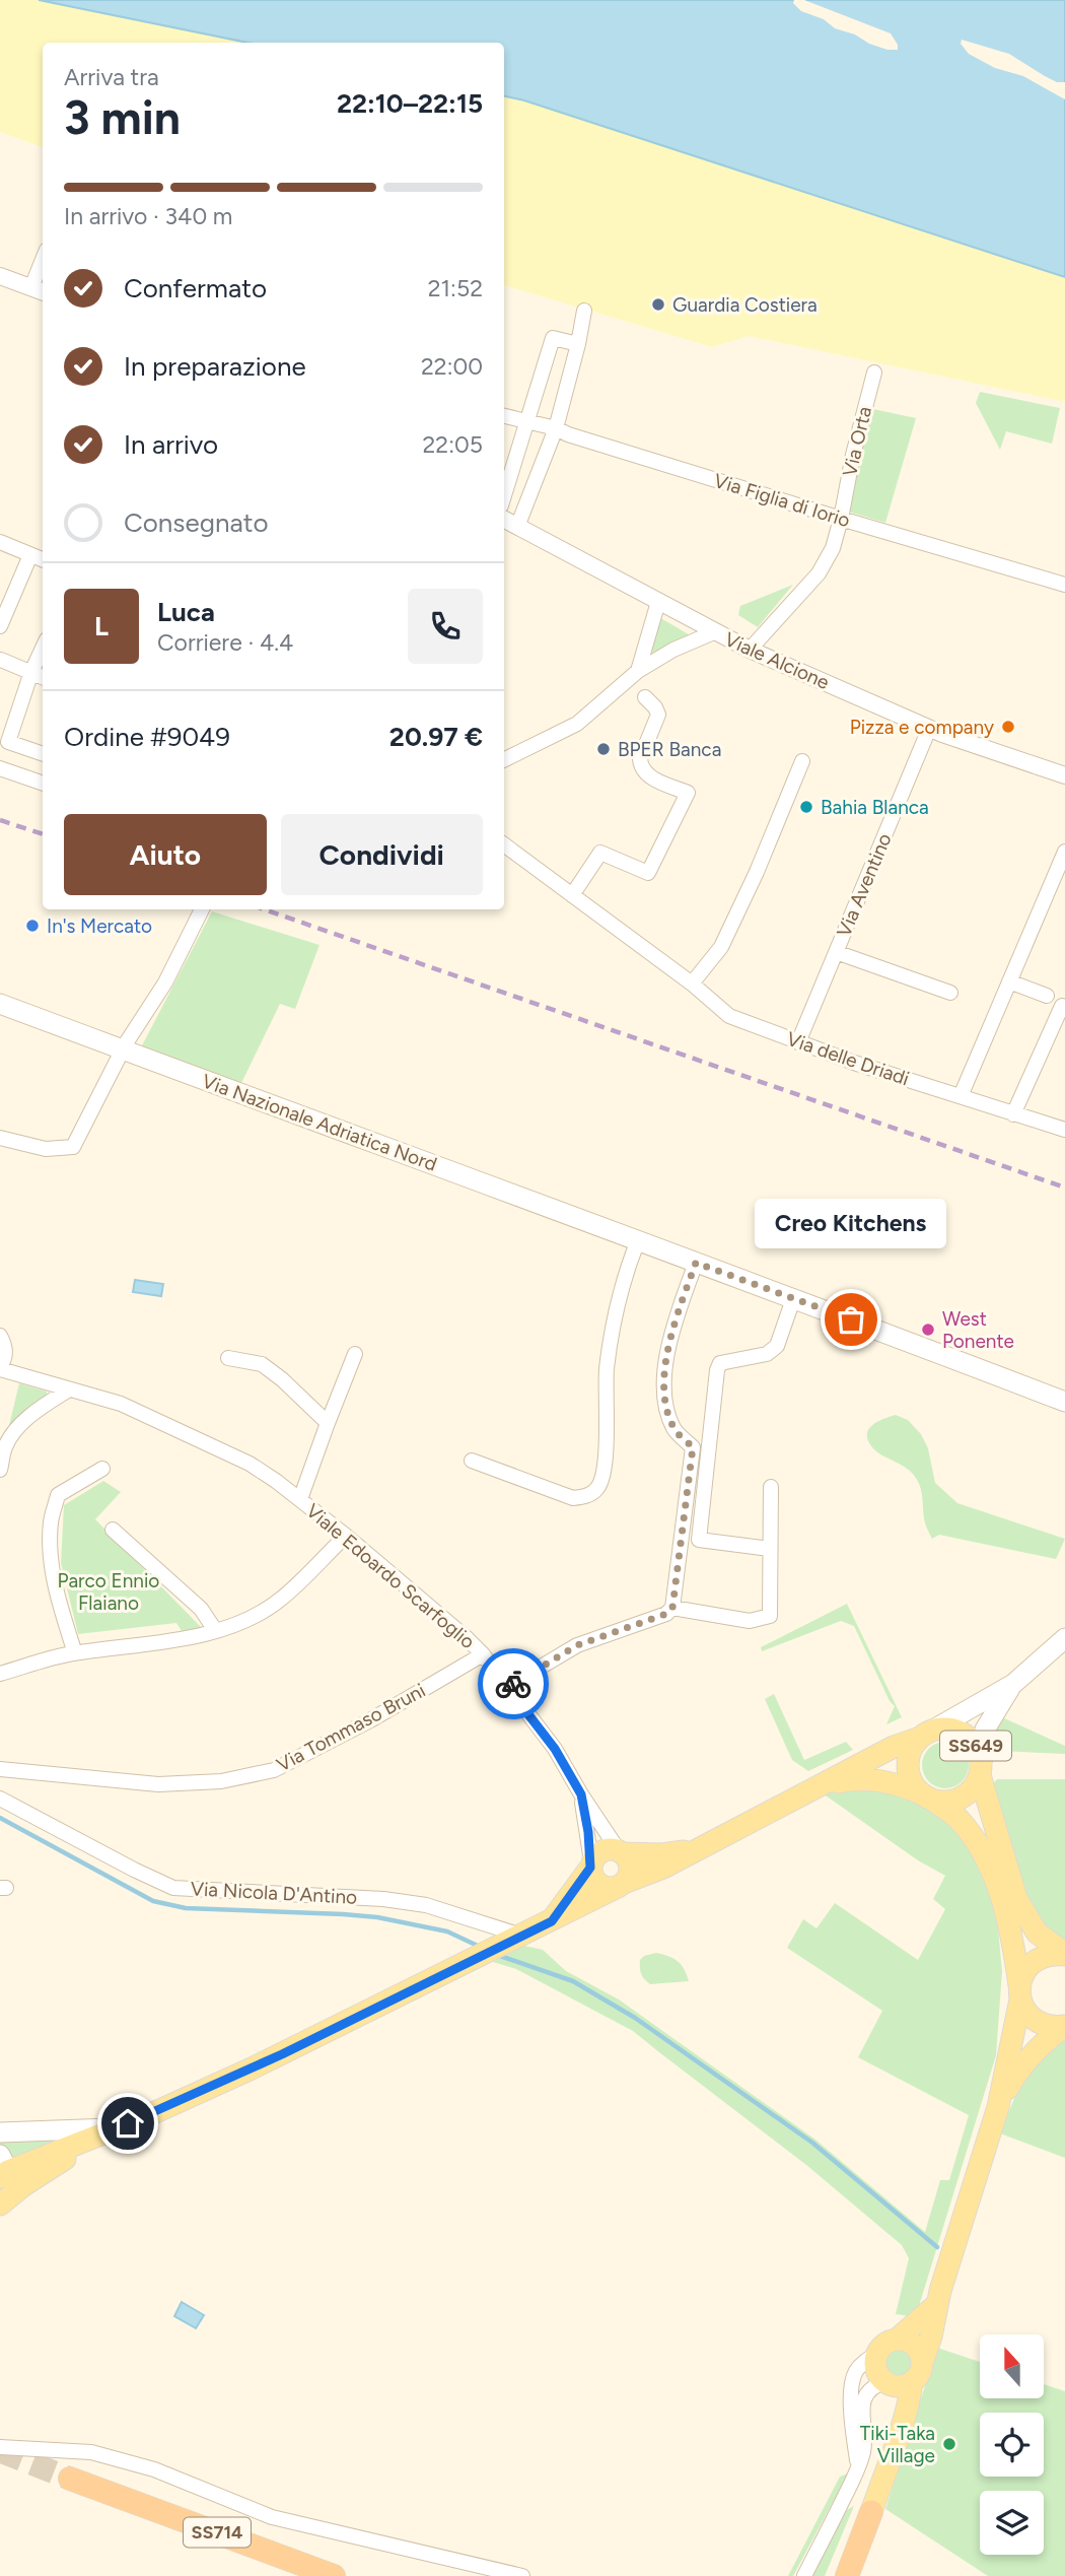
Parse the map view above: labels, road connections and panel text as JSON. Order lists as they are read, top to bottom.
{
  "streets": {
    "highway": ["SS714"],
    "main road": ["Via Nazionale Adriatica Nord", "SS649"],
    "street": [
      "Via Orta",
      "Via Figlia di Iorio",
      "Viale Alcione",
      "Via Aventino",
      "Via delle Driadi",
      "Viale Edoardo Scarfoglio",
      "Via Tommaso Bruni",
      "Via Nicola D'Antino"
    ]
  },
  "crossings": [
    ["Via Orta", "Via Figlia di Iorio"],
    ["Via Orta", "Viale Alcione"],
    ["Viale Alcione", "Via Aventino"],
    ["Via Aventino", "Via delle Driadi"],
    ["Viale Edoardo Scarfoglio", "Via Tommaso Bruni"],
    ["Viale Edoardo Scarfoglio", "SS649"],
    ["SS649", "Via Nicola D'Antino"]
  ],
  "parks": ["Parco Ennio Flaiano"],
  "places": [
    "Guardia Costiera",
    "Pizza e company",
    "BPER Banca",
    "Bahia Blanca",
    "In's Mercato",
    "Creo Kitchens",
    "West Ponente",
    "Tiki-Taka Village"
  ],
  "north": "top",
  "page": {
    "heading": ["3 min", "Arriva tra", "22:10–22:15"],
    "panel": [
      "Luca",
      "Corriere · 4.4",
      "Ordine #9049",
      "20.97 €"
    ],
    "bar": "In arrivo · 340 m",
    "list": [
      ["Confermato", "21:52"],
      ["In preparazione", "22:00"],
      ["In arrivo", "22:05"],
      "Consegnato"
    ],
    "round": "L",
    "buttons": ["Aiuto", "Condividi"],
    "bubble": "Creo Kitchens"
  }
}
